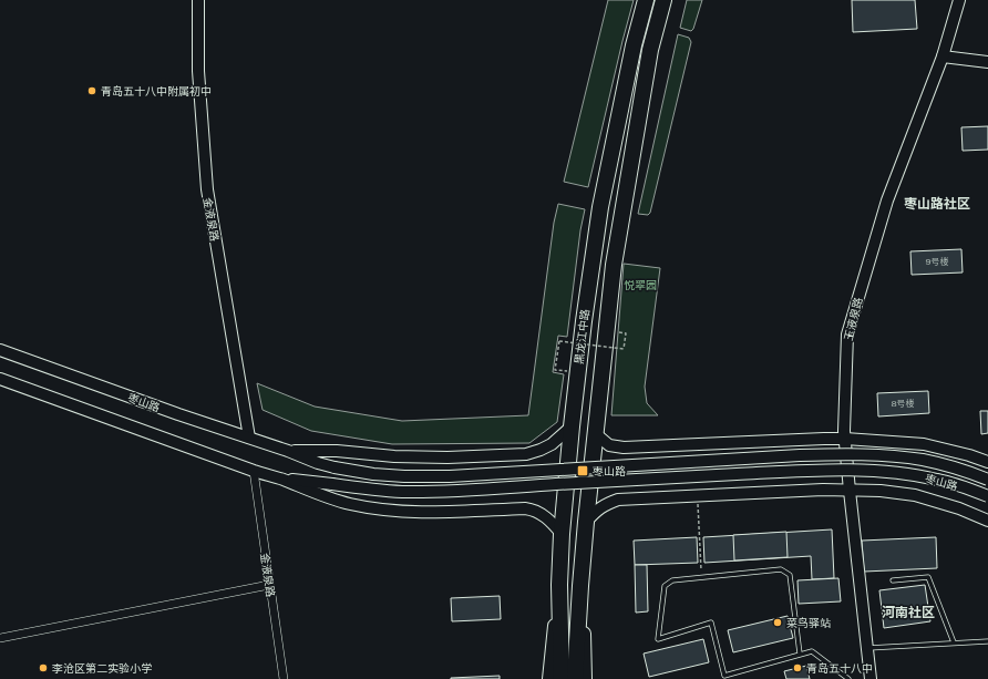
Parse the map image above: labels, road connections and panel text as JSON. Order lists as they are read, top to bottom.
{
  "streets": {
    "highway": ["黑龙江中路"],
    "street": ["金液泉路", "玉液泉路", "枣山路"]
  },
  "crossings": [
    ["金液泉路", "枣山路"],
    ["玉液泉路", "枣山路"],
    ["黑龙江中路", "枣山路"]
  ],
  "districts": ["枣山路社区", "河南社区"],
  "parks": ["悦翠园"],
  "places": {
    "other": [
      "青岛五十八中附属初中",
      "菜鸟驿站",
      "李沧区第二实验小学",
      "青岛五十八中"
    ],
    "transit": ["枣山路"]
  },
  "house_numbers": ["9号楼", "8号楼"]
}
